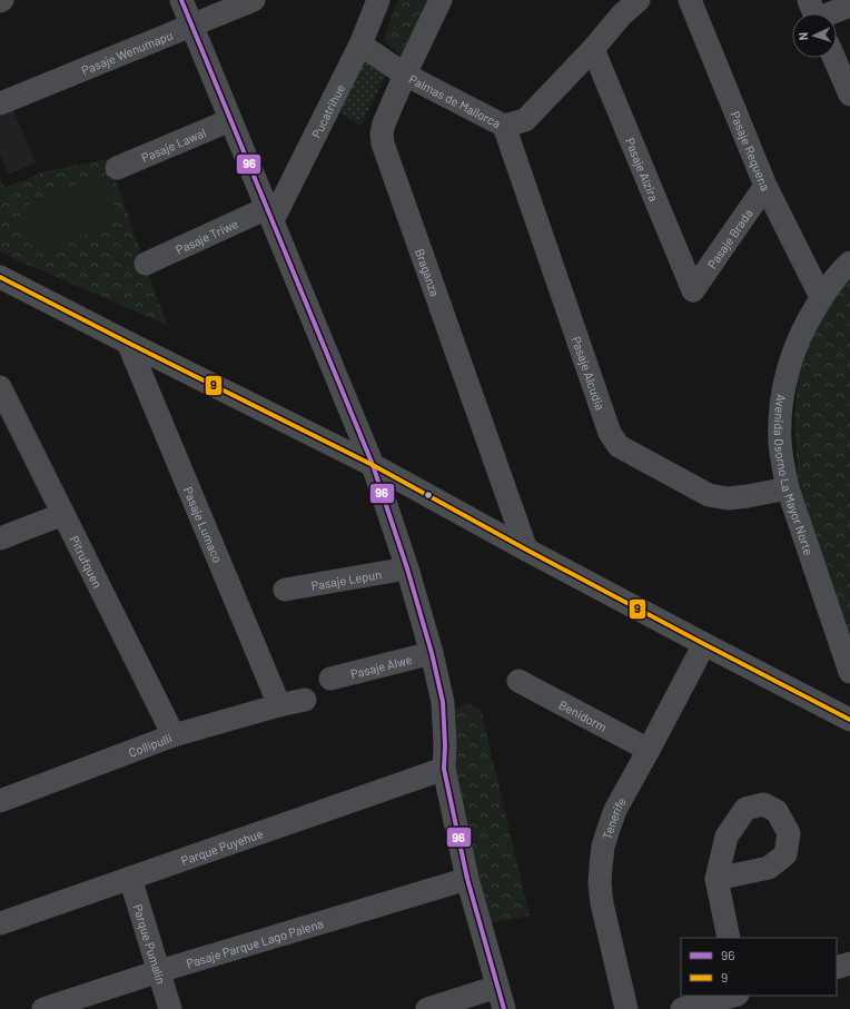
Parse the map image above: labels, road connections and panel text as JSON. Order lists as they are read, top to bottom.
{
  "streets": {
    "street": [
      "Pasaje Wenumapu",
      "Palmas de Mallorca",
      "Pucatrihue",
      "Pasaje Lawal",
      "Pasaje Requena",
      "Pasaje Alzira",
      "Pasaje Triwe",
      "Pasaje Brada",
      "Braganza",
      "Pasaje Alcudia",
      "Avenida Osorno La Mayor Norte",
      "Pasaje Lumaco",
      "Pitrufquen",
      "Pasaje Lepun",
      "Pasaje Alwe",
      "Benidorm",
      "Collipulli",
      "Tenerife",
      "Parque Puyehue",
      "Pasaje Parque Lago Palena",
      "Parque Pumalin"
    ]
  },
  "crossings": [
    ["Palmas de Mallorca", "Pucatrihue"],
    ["Palmas de Mallorca", "Pasaje Alzira"],
    ["Palmas de Mallorca", "Braganza"],
    ["Palmas de Mallorca", "Pasaje Alcudia"],
    ["Pucatrihue", "Pasaje Triwe"],
    ["Pasaje Requena", "Pasaje Brada"],
    ["Pasaje Requena", "Avenida Osorno La Mayor Norte"],
    ["Pasaje Alzira", "Pasaje Brada"],
    ["Pasaje Alcudia", "Avenida Osorno La Mayor Norte"],
    ["Pasaje Lumaco", "Collipulli"],
    ["Pitrufquen", "Collipulli"],
    ["Benidorm", "Tenerife"],
    ["Parque Puyehue", "Parque Pumalin"],
    ["Pasaje Parque Lago Palena", "Parque Pumalin"]
  ],
  "lines": ["transit line 96", "transit line 9"],
  "legend": ["96", "9"],
  "north": "left"
}
